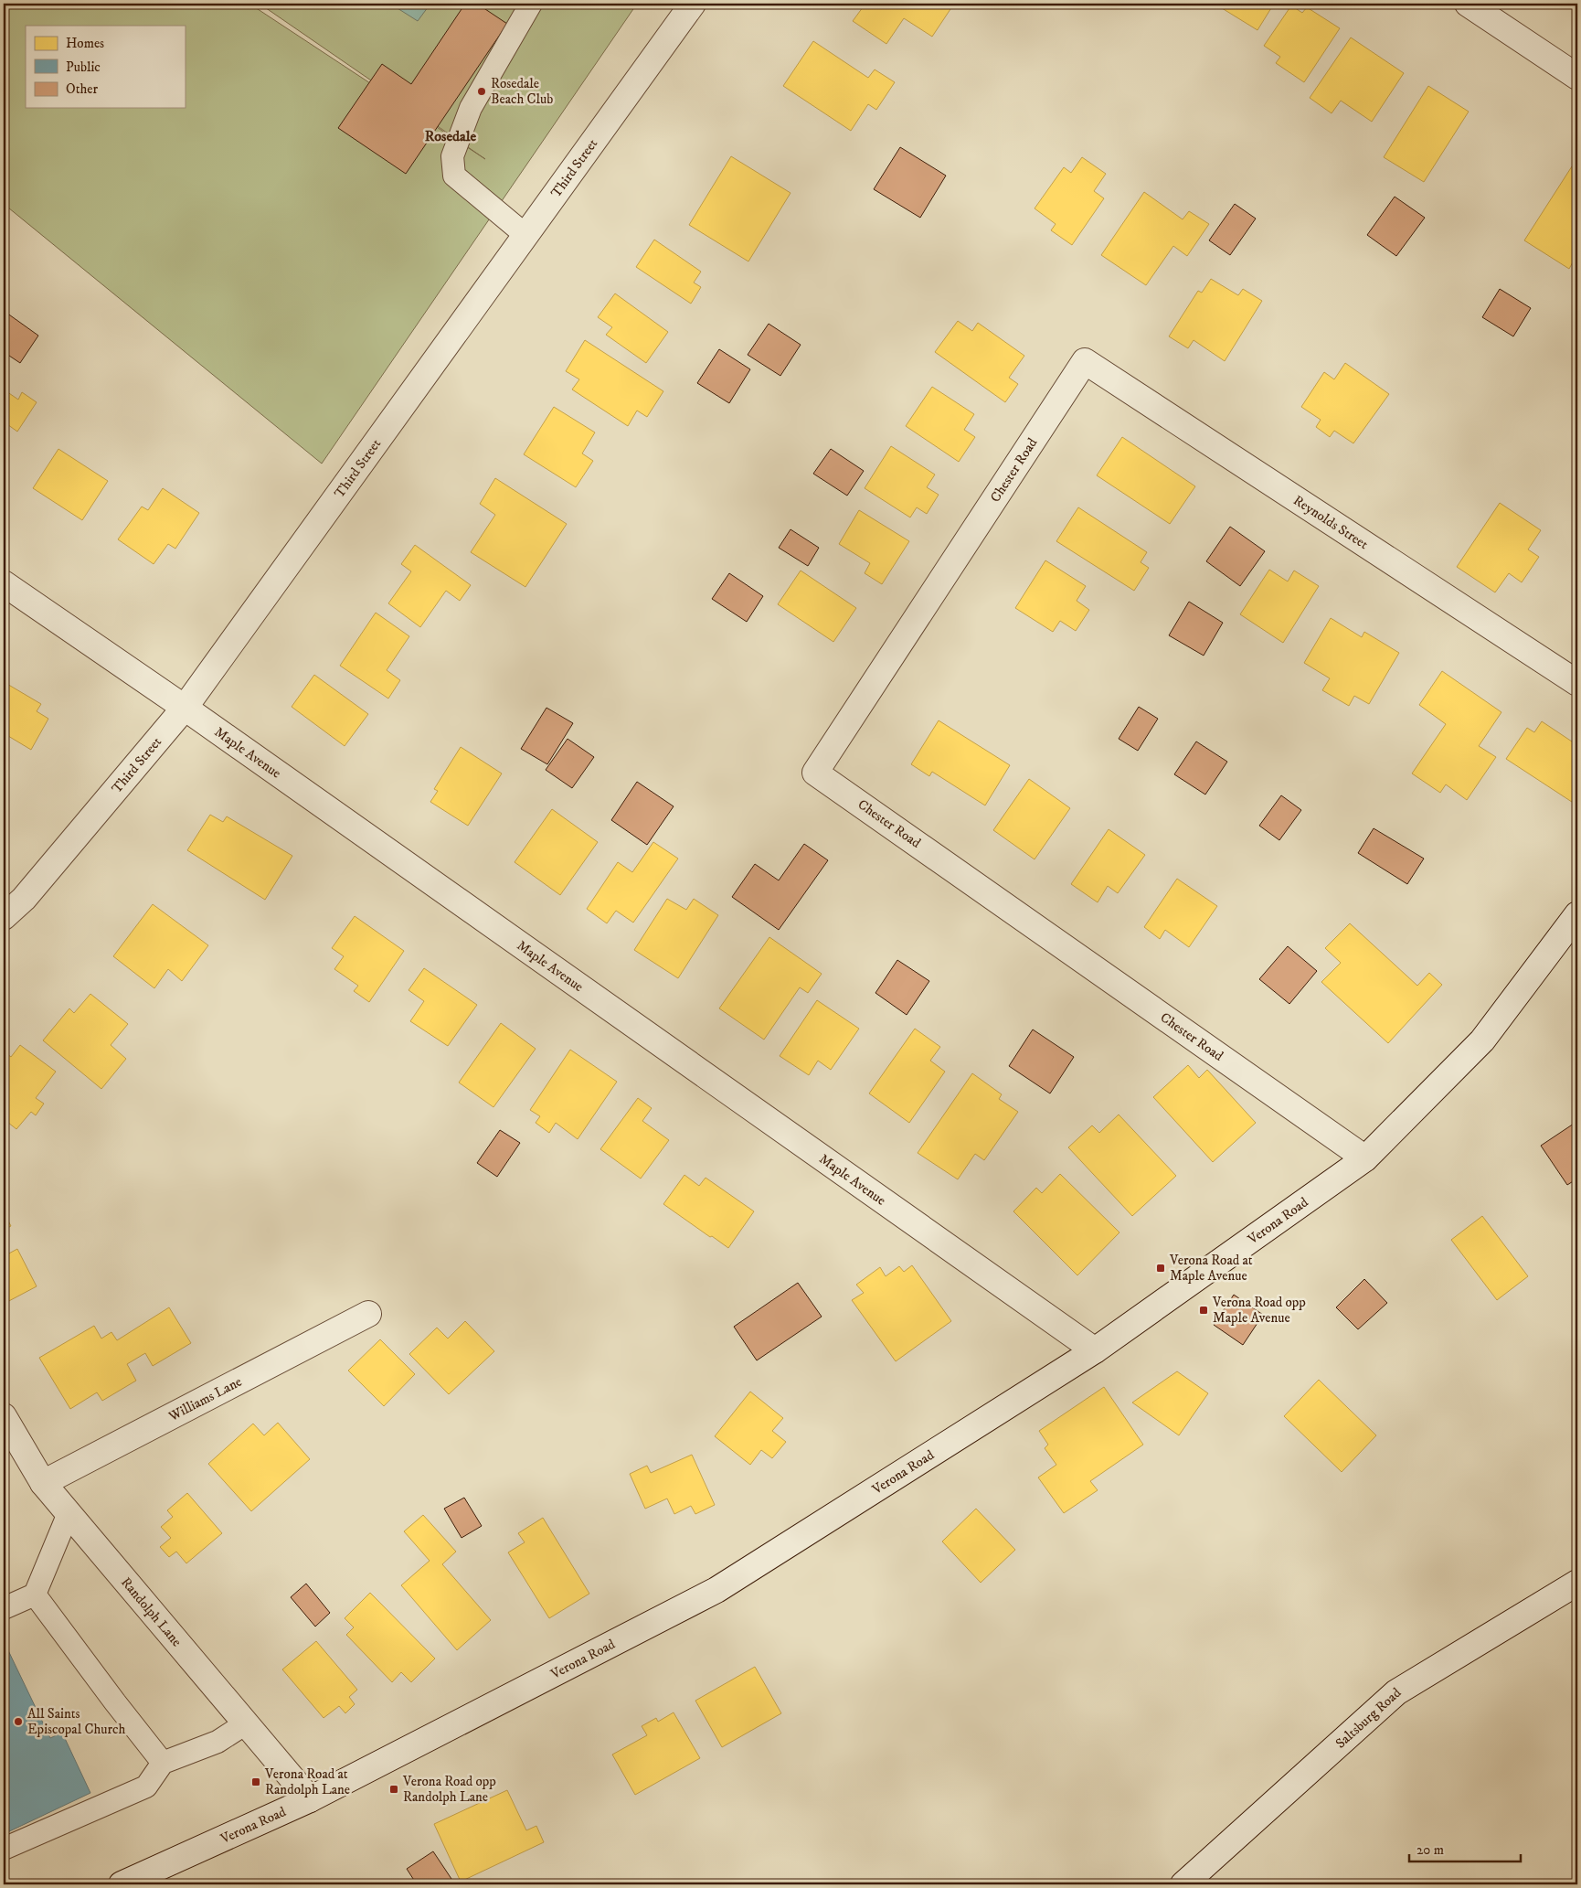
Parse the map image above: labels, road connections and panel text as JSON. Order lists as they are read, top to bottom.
{
  "streets": {
    "street": [
      "Third Street",
      "Chester Road",
      "Reynolds Street",
      "Maple Avenue",
      "Verona Road",
      "Williams Lane",
      "Randolph Lane",
      "Saltsburg Road"
    ]
  },
  "crossings": [
    ["Third Street", "Maple Avenue"],
    ["Chester Road", "Reynolds Street"],
    ["Chester Road", "Verona Road"],
    ["Maple Avenue", "Verona Road"],
    ["Verona Road", "Randolph Lane"],
    ["Williams Lane", "Randolph Lane"]
  ],
  "districts": ["Rosedale"],
  "places": {
    "other": ["Rosedale Beach Club", "All Saints Episcopal Church"],
    "transit": [
      "Verona Road at Maple Avenue",
      "Verona Road opp Maple Avenue",
      "Verona Road at Randolph Lane",
      "Verona Road opp Randolph Lane"
    ]
  },
  "legend": ["Homes", "Public", "Other"],
  "scale_bar": "20 m"
}
